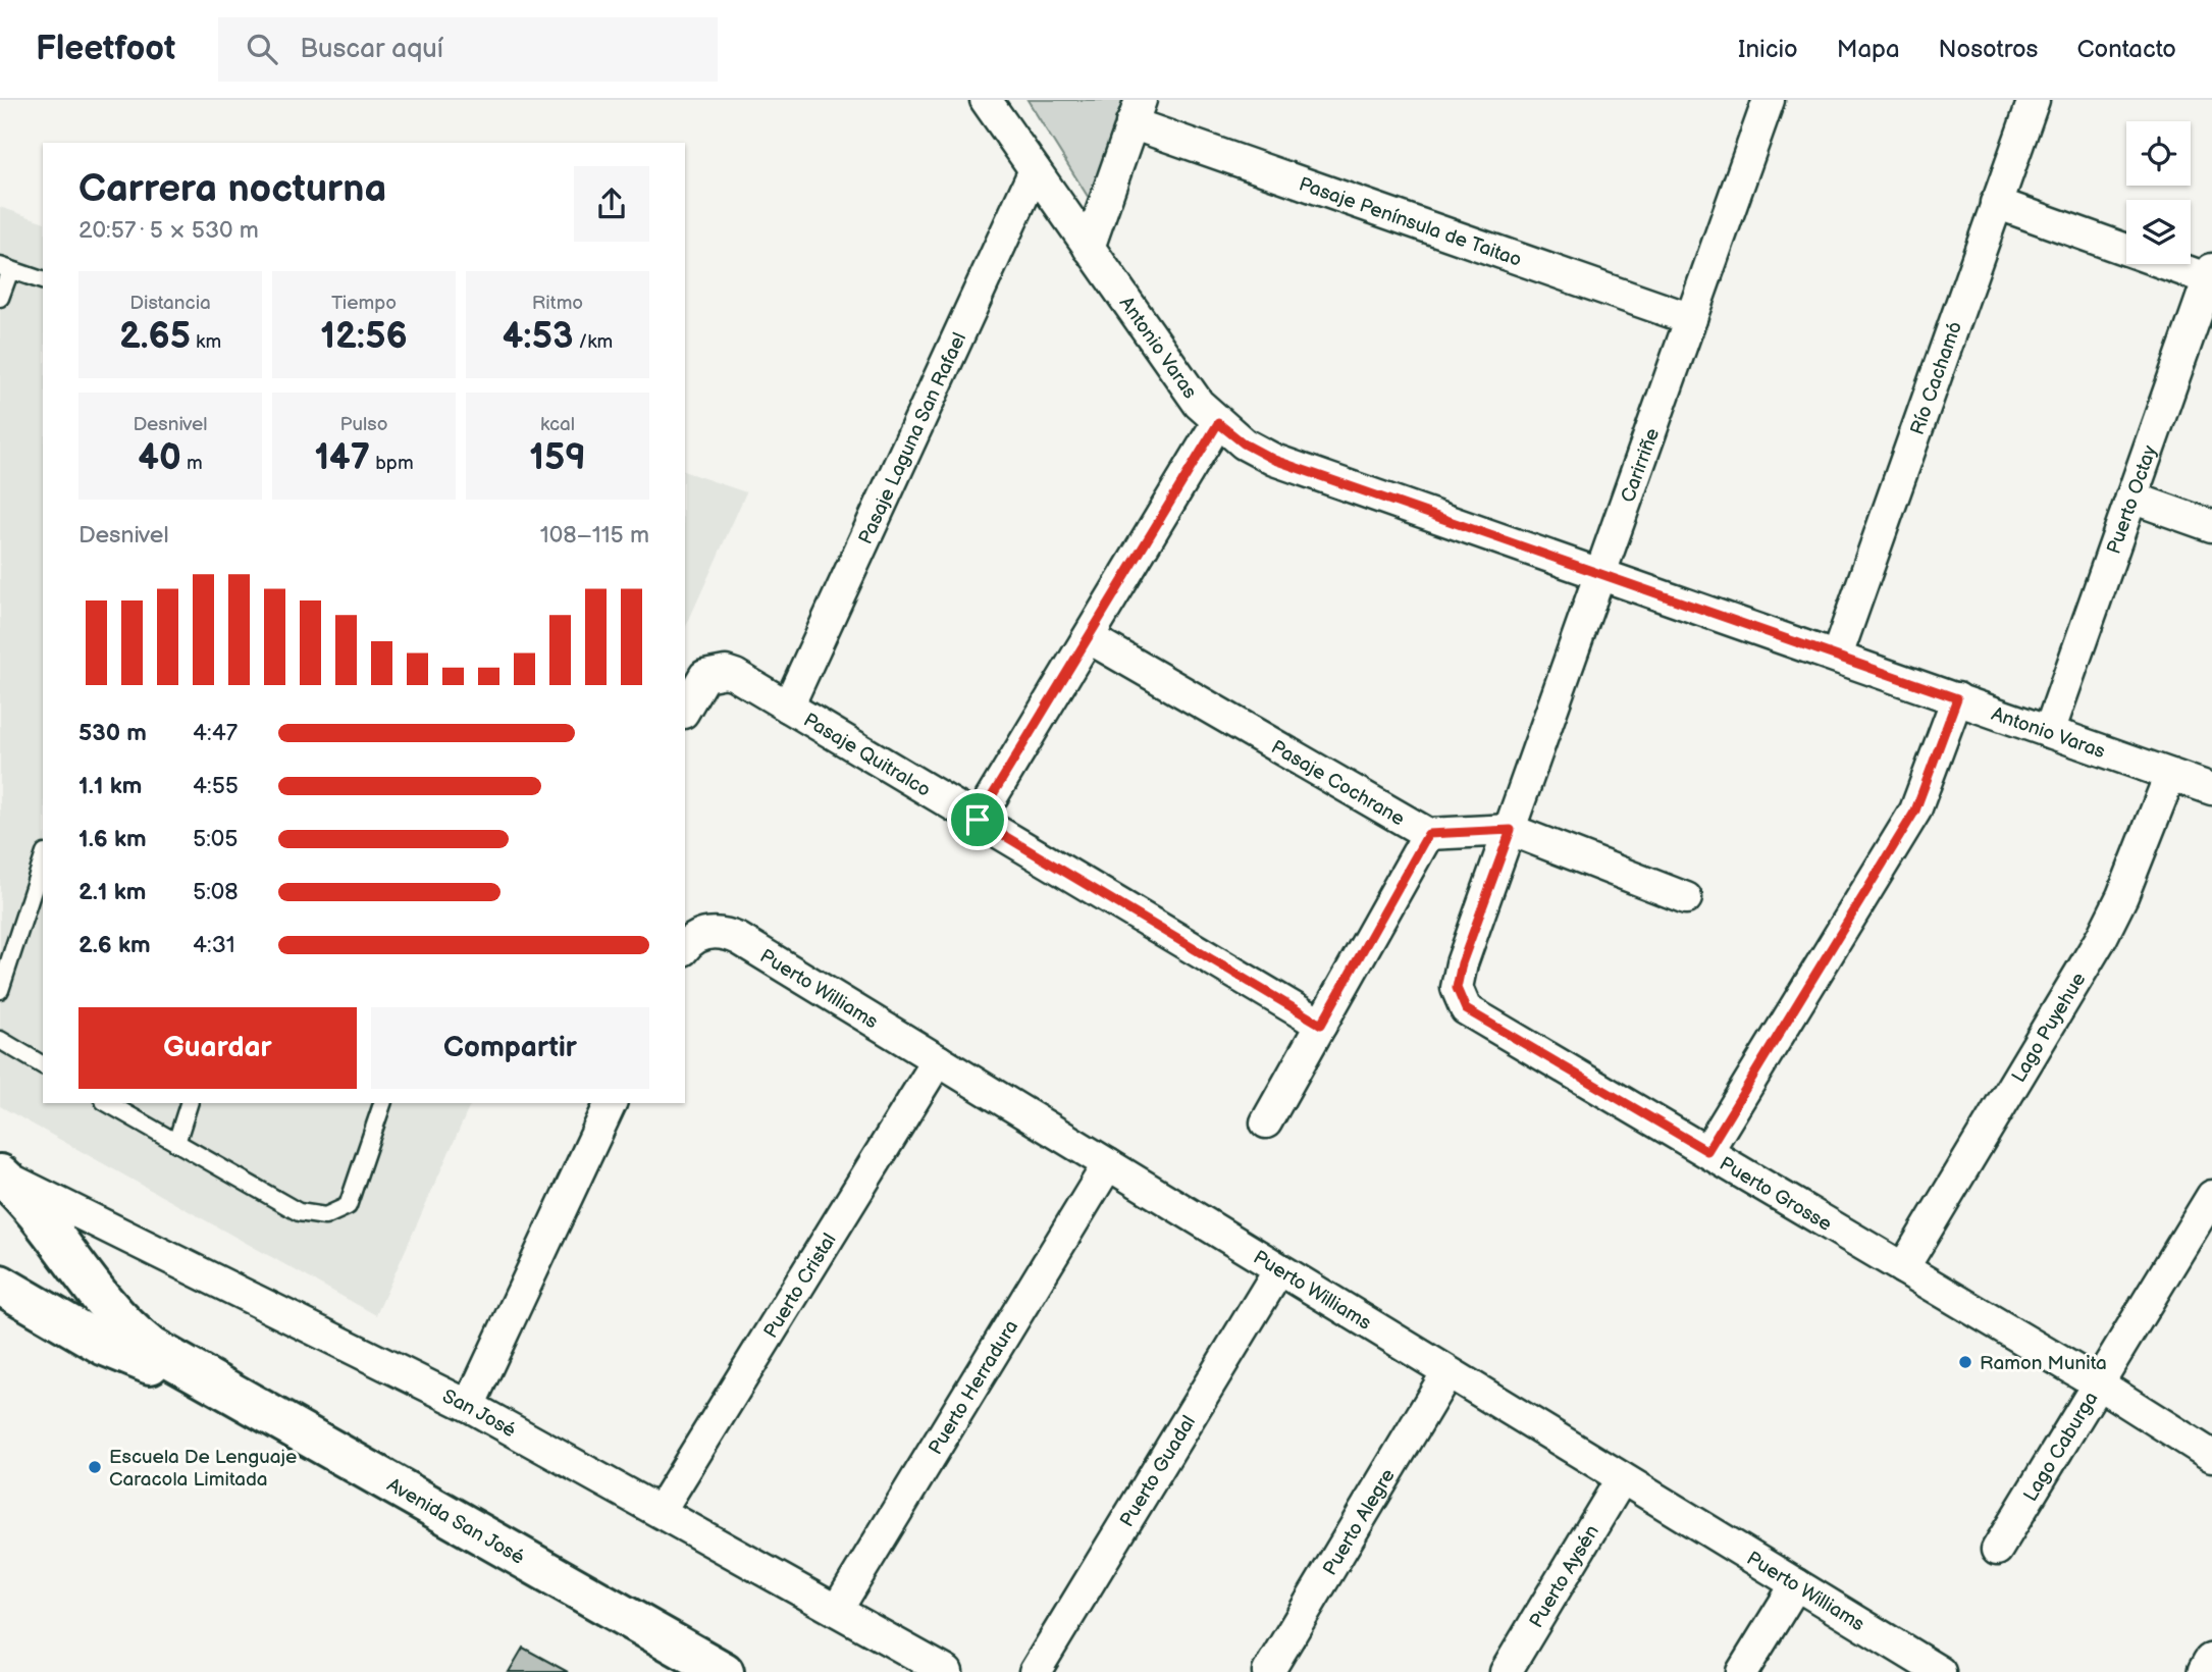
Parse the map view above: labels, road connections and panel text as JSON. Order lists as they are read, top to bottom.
{
  "streets": {
    "main road": ["Avenida San José"],
    "street": [
      "Pasaje Península de Taitao",
      "Antonio Varas",
      "Río Cachamó",
      "Pasaje Laguna San Rafael",
      "Carirriñe",
      "Puerto Octay",
      "Pasaje Quitralco",
      "Pasaje Cochrane",
      "Puerto Williams",
      "Lago Puyehue",
      "Puerto Grosse",
      "Puerto Cristal",
      "Puerto Herradura",
      "San José",
      "Lago Caburga",
      "Puerto Guadal",
      "Puerto Alegre",
      "Puerto Aysén"
    ]
  },
  "crossings": [
    ["Pasaje Península de Taitao", "Carirriñe"],
    ["Antonio Varas", "Río Cachamó"],
    ["Antonio Varas", "Pasaje Laguna San Rafael"],
    ["Antonio Varas", "Carirriñe"],
    ["Antonio Varas", "Puerto Octay"],
    ["Antonio Varas", "Lago Puyehue"],
    ["Pasaje Laguna San Rafael", "Pasaje Quitralco"],
    ["Carirriñe", "Pasaje Cochrane"],
    ["Carirriñe", "Puerto Grosse"],
    ["Pasaje Cochrane", "Puerto Grosse"],
    ["Puerto Williams", "Puerto Cristal"],
    ["Puerto Williams", "Puerto Herradura"],
    ["Puerto Williams", "Puerto Guadal"],
    ["Puerto Williams", "Puerto Alegre"],
    ["Puerto Williams", "Puerto Aysén"],
    ["Lago Puyehue", "Puerto Grosse"],
    ["Puerto Grosse", "Lago Caburga"],
    ["Puerto Cristal", "San José"],
    ["Puerto Herradura", "San José"],
    ["San José", "Avenida San José"]
  ],
  "places": ["Ramon Munita", "Escuela De Lenguaje Caracola Limitada"],
  "page": {
    "header": "Fleetfoot",
    "search": "Buscar aquí",
    "nav": [
      "Inicio",
      "Mapa",
      "Nosotros",
      "Contacto"
    ],
    "heading": ["Carrera nocturna", "20:57 · 5 × 530 m"],
    "stats": [
      ["Distancia", "2.65 km"],
      ["Tiempo", "12:56"],
      ["Ritmo", "4:53 /km"],
      ["Desnivel", "40 m"],
      ["Pulso", "147 bpm"],
      ["kcal", "159"]
    ],
    "chart": ["Desnivel", "108–115 m"],
    "list": [
      {
        "name": "530 m",
        "note": "4:47"
      },
      {
        "name": "1.1 km",
        "note": "4:55"
      },
      {
        "name": "1.6 km",
        "note": "5:05"
      },
      {
        "name": "2.1 km",
        "note": "5:08"
      },
      {
        "name": "2.6 km",
        "note": "4:31"
      }
    ],
    "buttons": ["Guardar", "Compartir"]
  }
}
